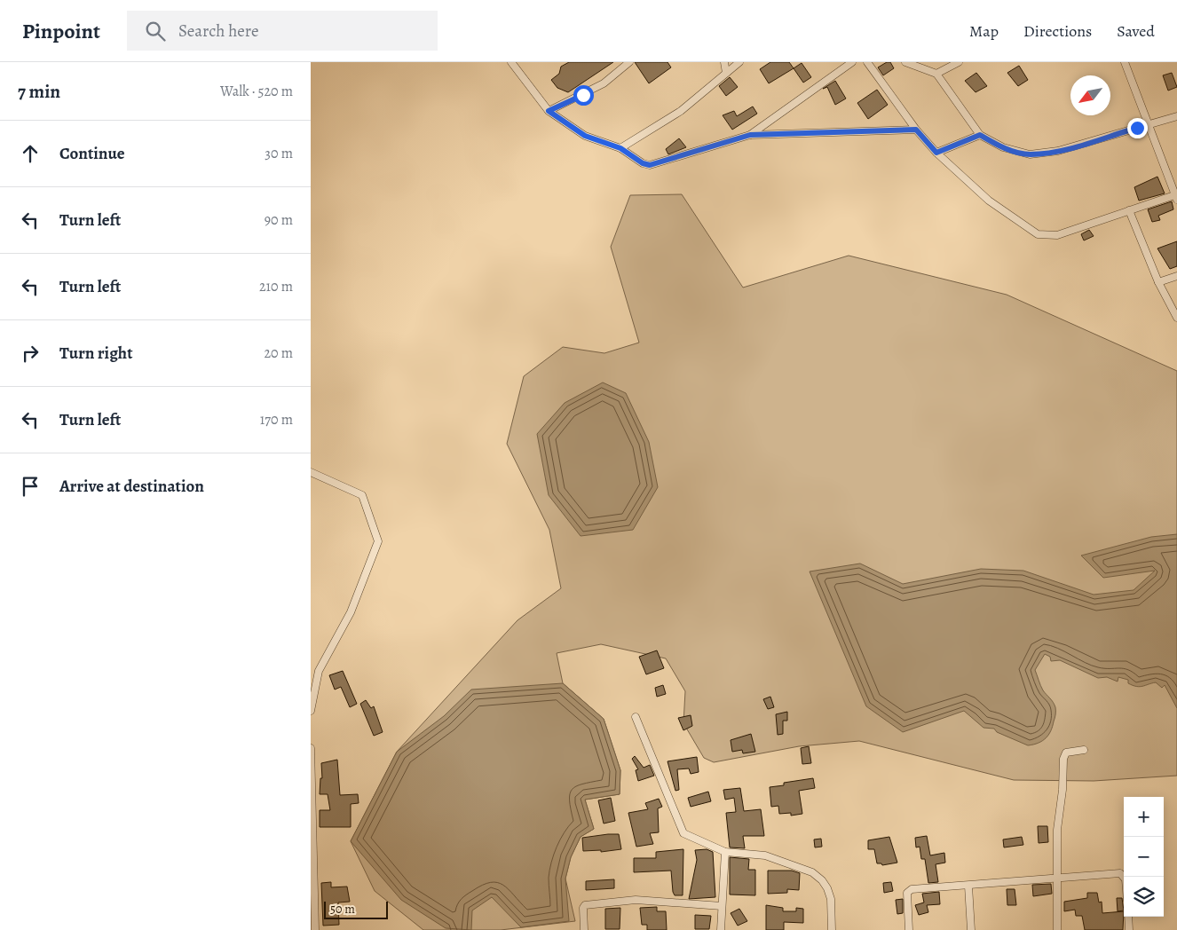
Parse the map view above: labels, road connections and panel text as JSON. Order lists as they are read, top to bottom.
{
  "scale_bar": "50 m",
  "north": "bottom left",
  "page": {
    "header": "Pinpoint",
    "search": "Search here",
    "nav": ["Map", "Directions", "Saved"],
    "heading": ["7 min", "Walk · 520 m"],
    "list": [
      ["Continue", "30 m"],
      ["Turn left", "90 m"],
      ["Turn left", "210 m"],
      ["Turn right", "20 m"],
      ["Turn left", "170 m"],
      "Arrive at destination"
    ],
    "map_buttons": ["+", "−"],
    "scale": "50 m"
  }
}
